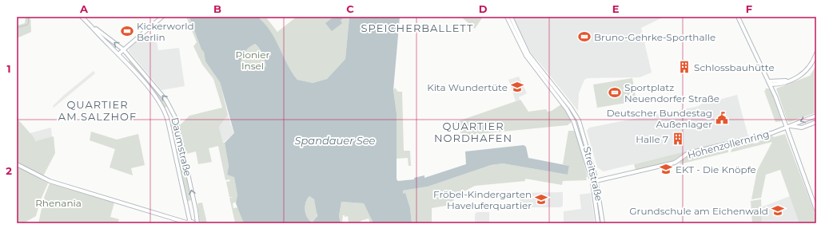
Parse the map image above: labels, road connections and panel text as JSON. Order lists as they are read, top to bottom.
{
  "streets": {
    "main road": ["Hohenzollernring", "Daumstraße", "Streitstraße"]
  },
  "crossings": [
    ["Hohenzollernring", "Streitstraße"]
  ],
  "districts": ["SPEICHERBALLETT", "QUARTIER AM SALZHOF", "QUARTIER NORDHAFEN"],
  "water": ["Spandauer See"],
  "parks": ["Pionier Insel", "Rhenania"],
  "places": {
    "sports": ["Kickerworld Berlin", "Bruno-Gehrke-Sporthalle", "Sportplatz Neuendorfer Straße"],
    "building": ["Schlossbauhütte", "Halle 7"],
    "school or university": [
      "Kita Wundertüte",
      "EKT - Die Knöpfe",
      "Fröbel-Kindergarten Haveluferquartier",
      "Grundschule am Eichenwald"
    ],
    "public building": ["Deutscher Bundestag Außenlager"]
  },
  "grid": {
    "columns": [
      "A",
      "B",
      "C",
      "D",
      "E",
      "F"
    ],
    "rows": ["1", "2"]
  }
}
